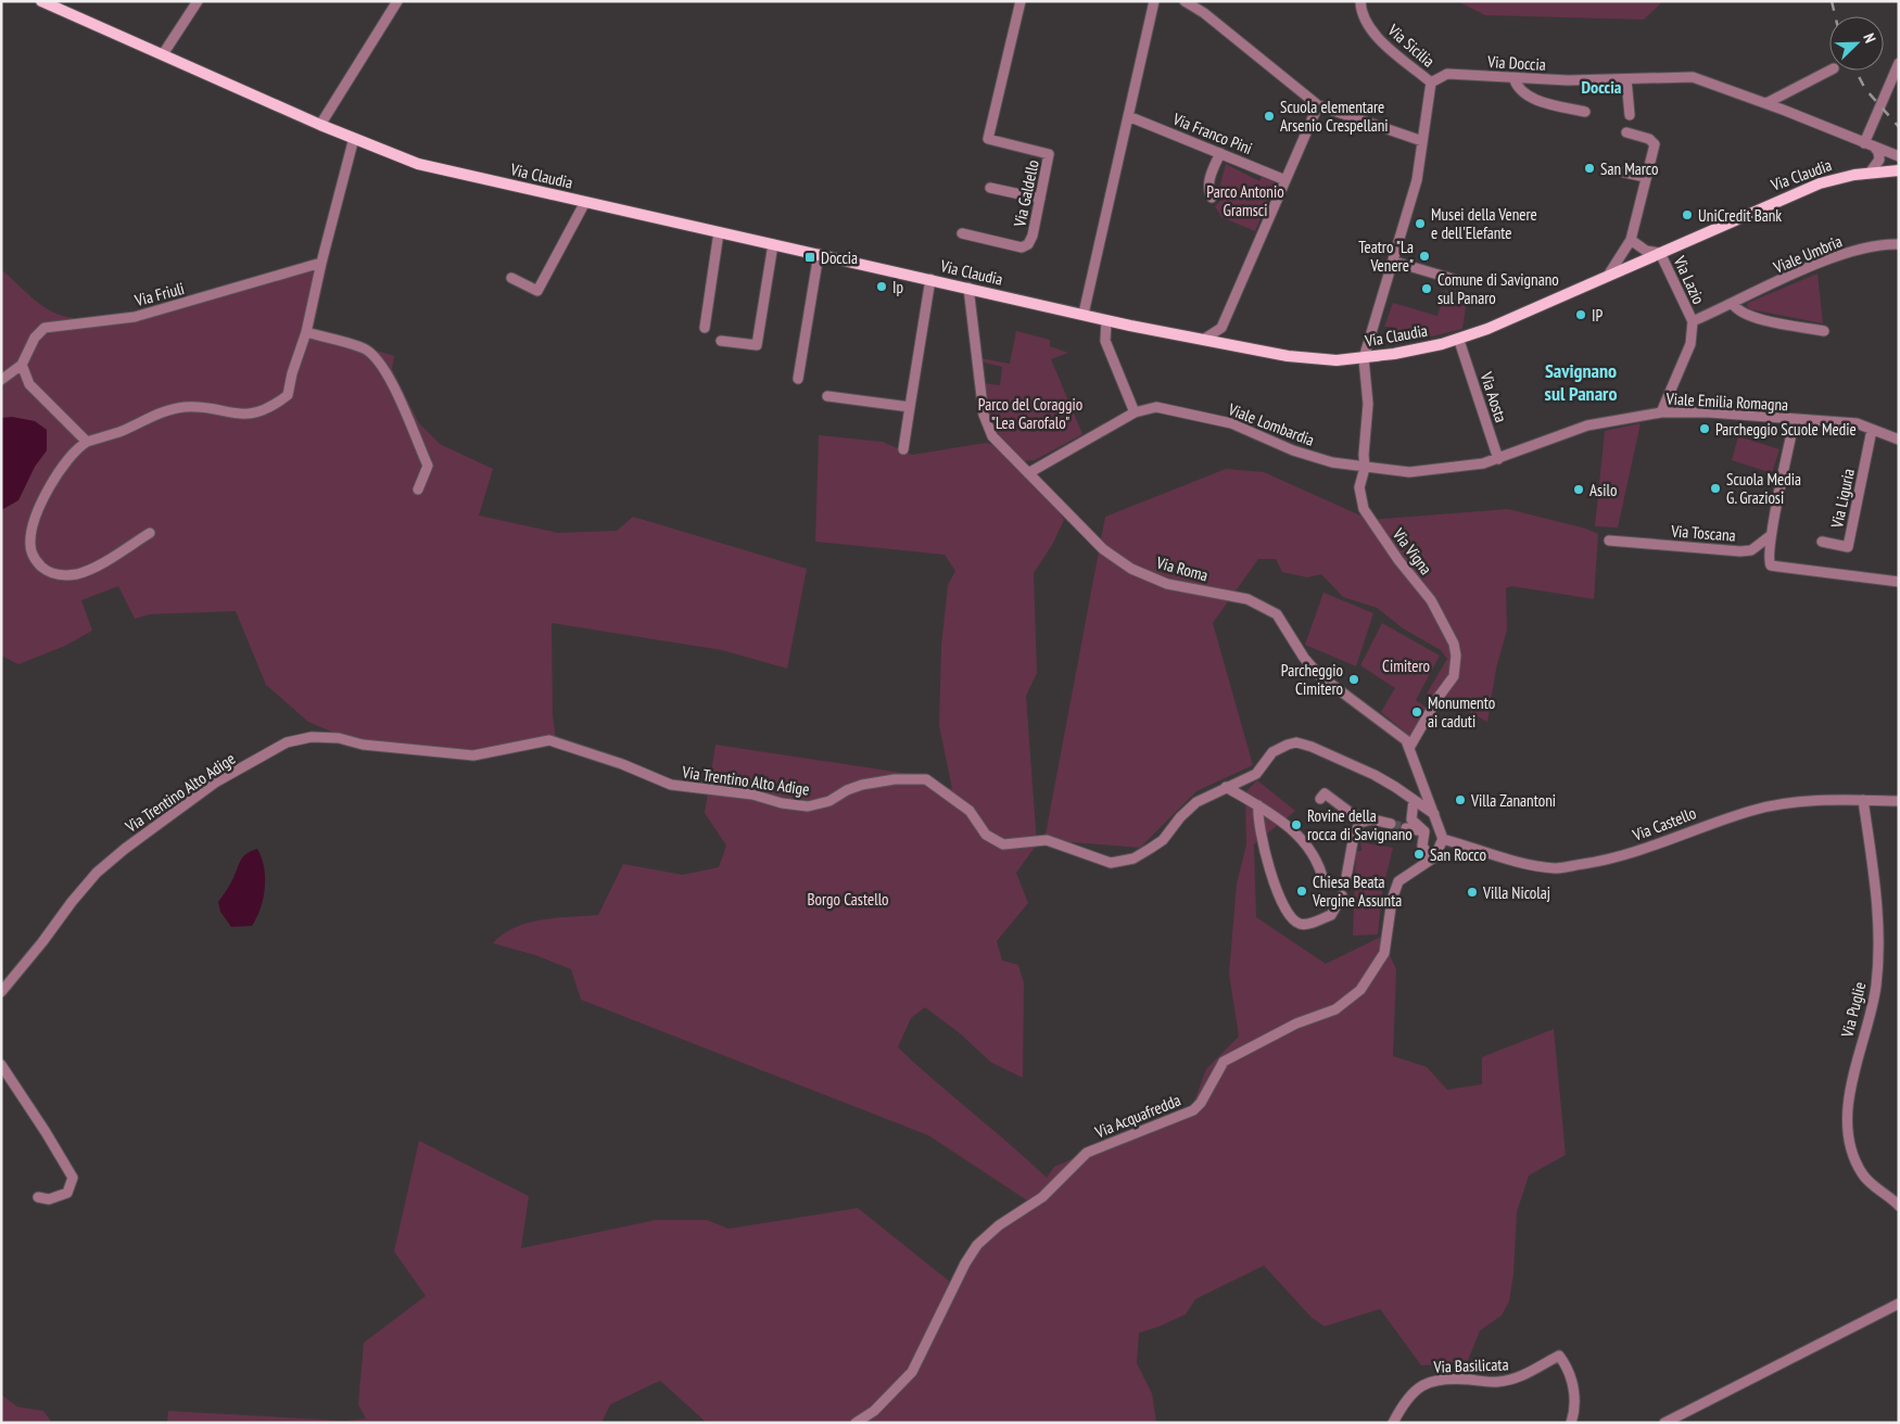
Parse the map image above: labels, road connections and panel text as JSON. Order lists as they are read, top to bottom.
{
  "streets": {
    "main road": ["Via Claudia"],
    "street": [
      "Via Sicilia",
      "Via Doccia",
      "Via Franco Pini",
      "Via Galdello",
      "Viale Umbria",
      "Via Lazio",
      "Via Friuli",
      "Via Aosta",
      "Viale Emilia Romagna",
      "Viale Lombardia",
      "Via Liguria",
      "Via Toscana",
      "Via Vigna",
      "Via Roma",
      "Via Trentino Alto Adige",
      "Via Castello",
      "Via Puglie",
      "Via Acquafredda",
      "Via Basilicata"
    ]
  },
  "crossings": [
    ["Via Sicilia", "Via Doccia"],
    ["Via Claudia", "Via Lazio"],
    ["Via Claudia", "Via Vigna"],
    ["Via Claudia", "Via Roma"],
    ["Viale Umbria", "Via Lazio"],
    ["Via Lazio", "Viale Emilia Romagna"],
    ["Via Aosta", "Viale Emilia Romagna"],
    ["Viale Emilia Romagna", "Viale Lombardia"],
    ["Viale Emilia Romagna", "Via Liguria"],
    ["Viale Emilia Romagna", "Via Vigna"],
    ["Viale Lombardia", "Via Vigna"],
    ["Viale Lombardia", "Via Roma"],
    ["Via Vigna", "Via Roma"],
    ["Via Roma", "Via Trentino Alto Adige"],
    ["Via Roma", "Via Castello"],
    ["Via Castello", "Via Puglie"]
  ],
  "districts": ["Doccia", "Savignano sul Panaro"],
  "parks": [
    "Parco Antonio Gramsci",
    "Parco del Coraggio \"Lea Garofalo\"",
    "Cimitero",
    "Borgo Castello"
  ],
  "places": {
    "other": [
      "Scuola elementare Arsenio Crespellani",
      "San Marco",
      "UniCredit Bank",
      "Musei della Venere e dell'Elefante",
      "Teatro \"La Venere\"",
      "Ip",
      "Comune di Savignano sul Panaro",
      "IP",
      "Parcheggio Scuole Medie",
      "Scuola Media G. Graziosi",
      "Asilo",
      "Parcheggio Cimitero",
      "Monumento ai caduti",
      "Villa Zanantoni",
      "Rovine della rocca di Savignano",
      "San Rocco",
      "Chiesa Beata Vergine Assunta",
      "Villa Nicolaj"
    ],
    "transit": ["Doccia"]
  },
  "north": "top right"
}
